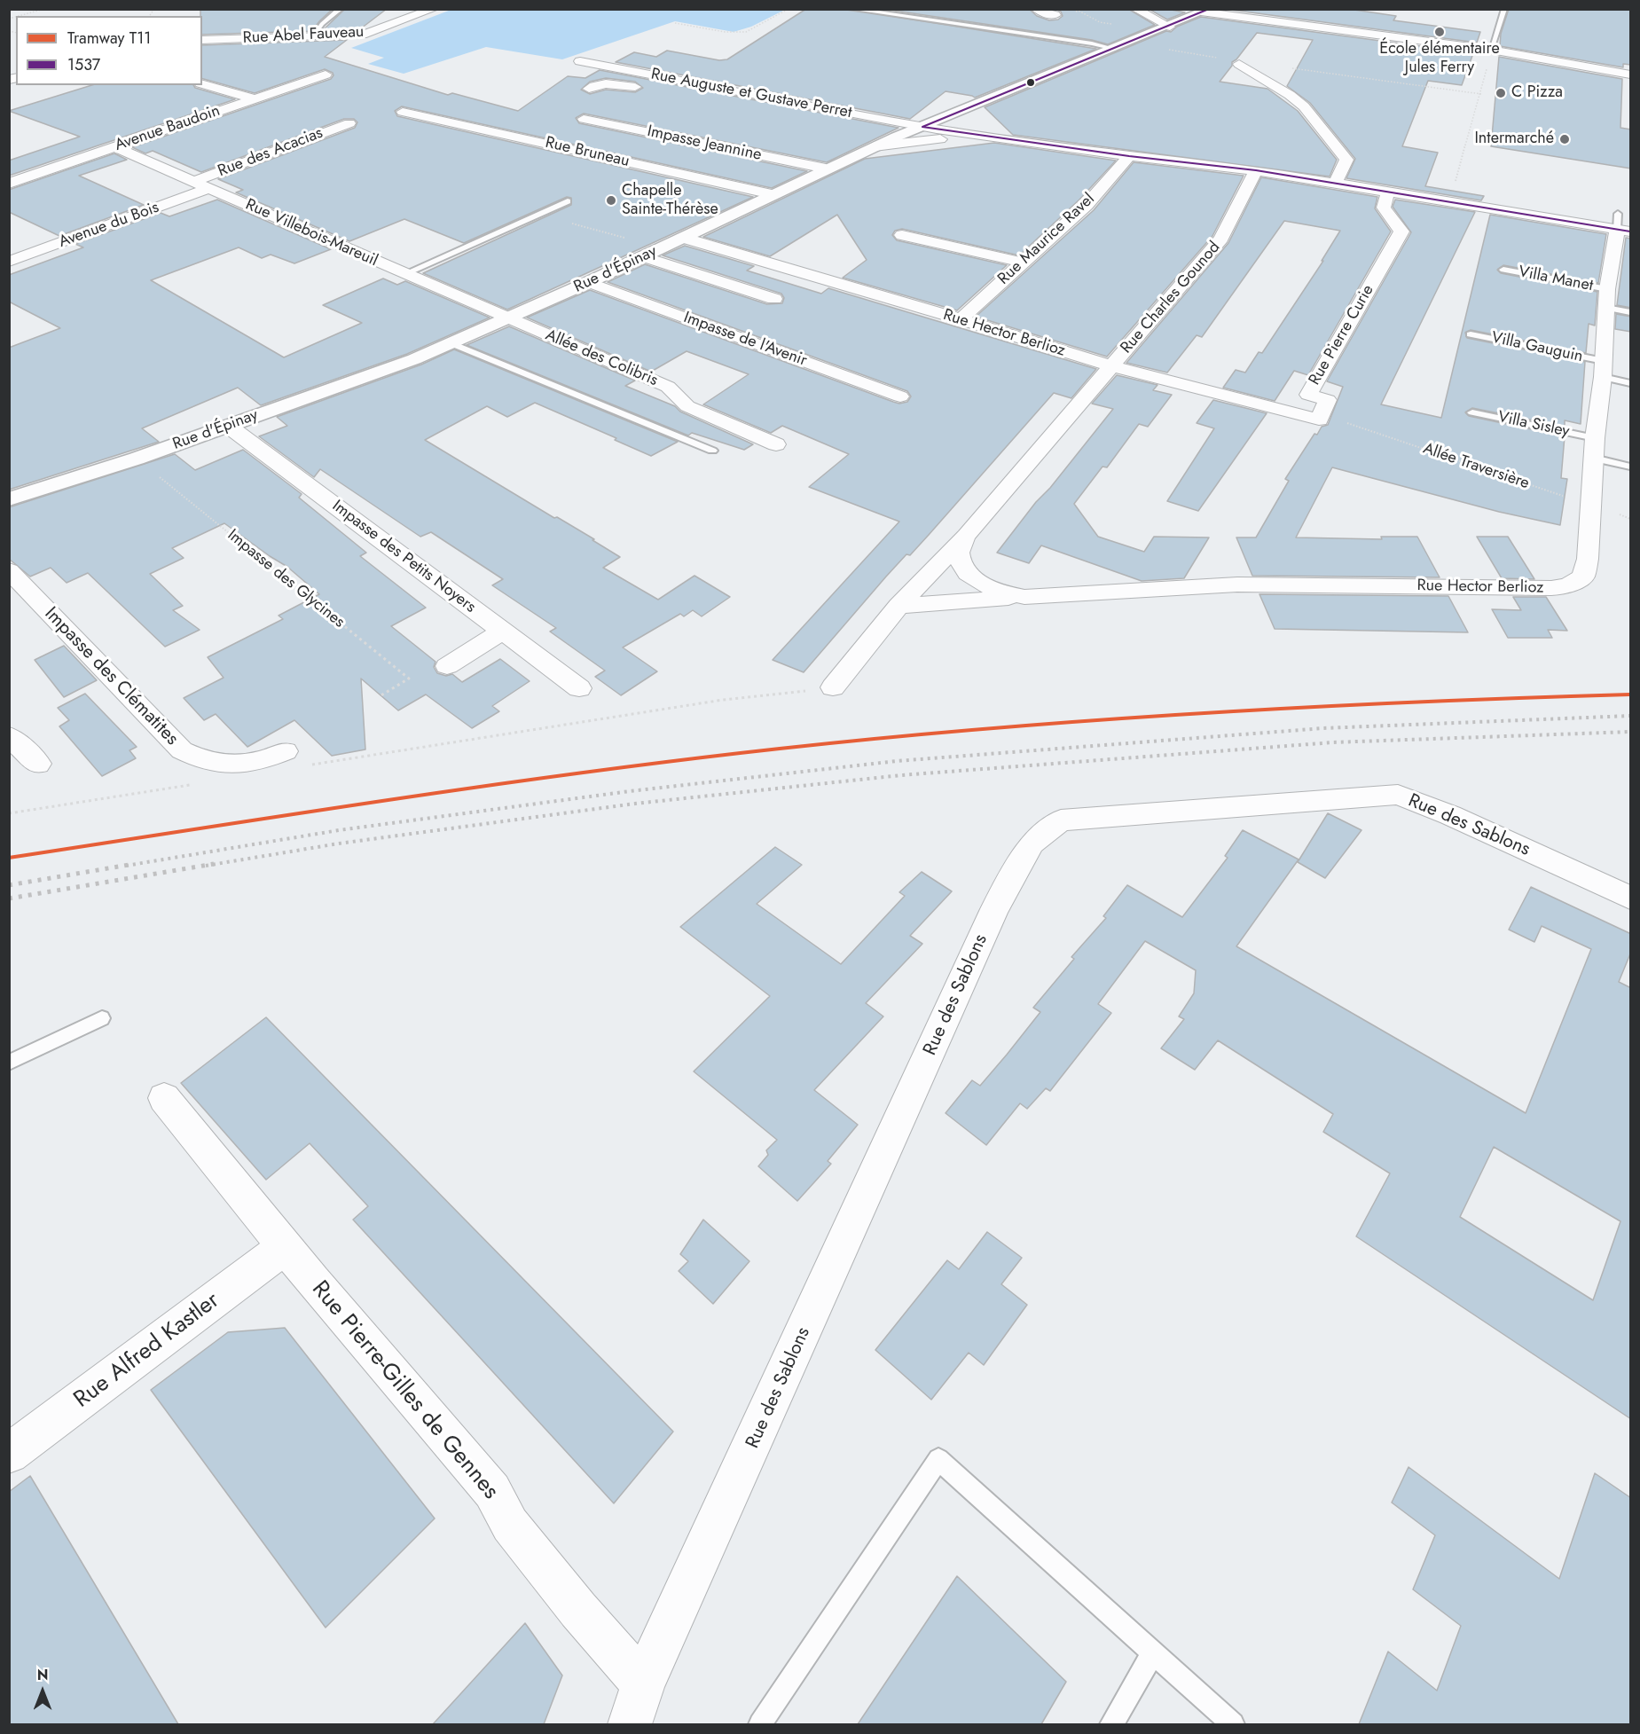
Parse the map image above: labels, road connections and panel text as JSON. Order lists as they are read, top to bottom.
{
  "streets": {
    "main road": ["Rue d'Épinay"],
    "street": [
      "Rue Abel Fauveau",
      "Rue Auguste et Gustave Perret",
      "Avenue Baudoin",
      "Impasse Jeannine",
      "Rue des Acacias",
      "Rue Bruneau",
      "Avenue du Bois",
      "Rue Villebois-Mareuil",
      "Rue Maurice Ravel",
      "Rue Charles Gounod",
      "Rue Hector Berlioz",
      "Rue Pierre Curie",
      "Impasse de l'Avenir",
      "Allée des Colibris",
      "Impasse des Petits Noyers",
      "Impasse des Clématites",
      "Rue des Sablons",
      "Rue Alfred Kastler",
      "Rue Pierre-Gilles de Gennes"
    ],
    "lane": ["Villa Manet", "Villa Gauguin", "Villa Sisley"],
    "path": ["Allée Traversière", "Impasse des Glycines"]
  },
  "crossings": [
    ["Rue Auguste et Gustave Perret", "Rue d'Épinay"],
    ["Avenue Baudoin", "Rue Villebois-Mareuil"],
    ["Impasse Jeannine", "Rue d'Épinay"],
    ["Rue des Acacias", "Rue Villebois-Mareuil"],
    ["Rue Bruneau", "Rue d'Épinay"],
    ["Avenue du Bois", "Rue Villebois-Mareuil"],
    ["Rue Villebois-Mareuil", "Rue d'Épinay"],
    ["Rue Villebois-Mareuil", "Allée des Colibris"],
    ["Rue Maurice Ravel", "Rue Hector Berlioz"],
    ["Rue d'Épinay", "Rue Hector Berlioz"],
    ["Rue d'Épinay", "Impasse de l'Avenir"],
    ["Rue d'Épinay", "Allée des Colibris"],
    ["Rue d'Épinay", "Impasse des Petits Noyers"],
    ["Rue d'Épinay", "Impasse des Glycines"],
    ["Villa Manet", "Rue Hector Berlioz"],
    ["Rue Charles Gounod", "Rue Hector Berlioz"],
    ["Rue Charles Gounod", "Rue Pierre Curie"],
    ["Rue Hector Berlioz", "Rue Pierre Curie"],
    ["Rue Hector Berlioz", "Villa Gauguin"],
    ["Rue Hector Berlioz", "Villa Sisley"],
    ["Rue Hector Berlioz", "Allée Traversière"],
    ["Rue Pierre Curie", "Allée Traversière"],
    ["Rue des Sablons", "Rue Pierre-Gilles de Gennes"],
    ["Rue Alfred Kastler", "Rue Pierre-Gilles de Gennes"]
  ],
  "places": [
    "École élémentaire Jules Ferry",
    "C Pizza",
    "Intermarché",
    "Chapelle Sainte-Thérèse"
  ],
  "lines": ["transit line 1537", "tram line T11"],
  "legend": ["Tramway T11", "1537"],
  "north": "top"
}
